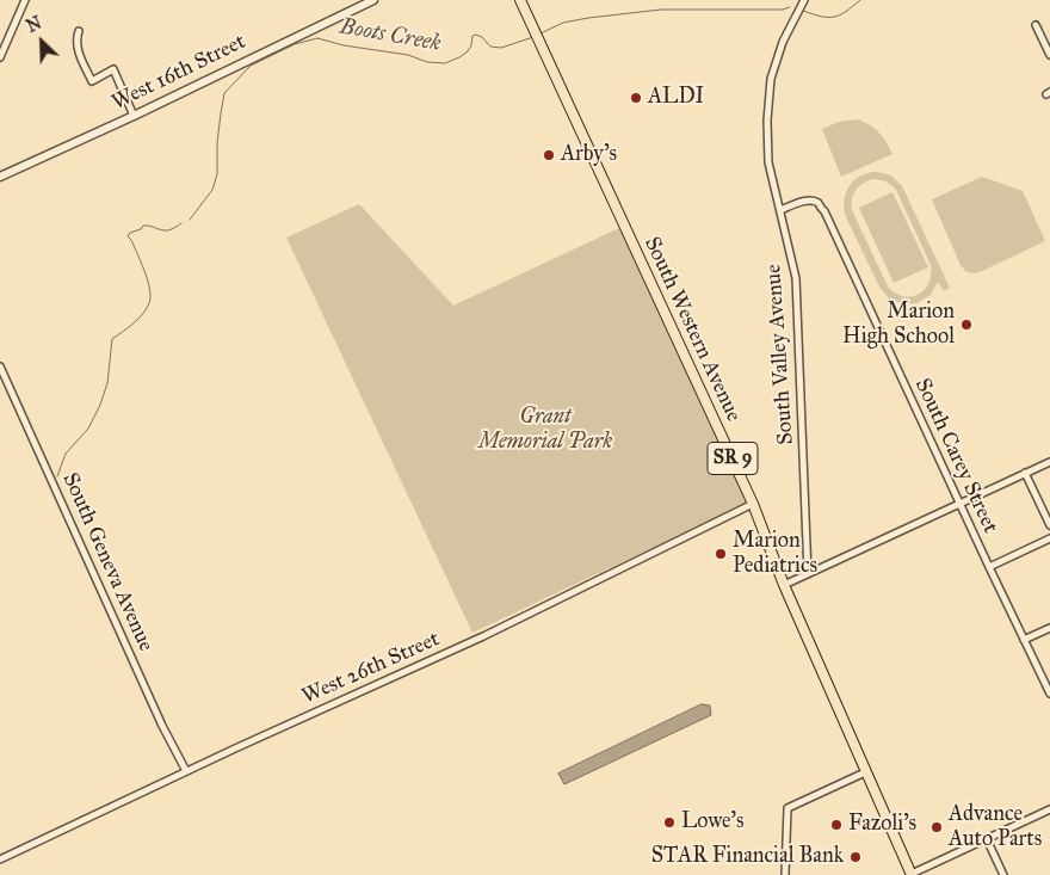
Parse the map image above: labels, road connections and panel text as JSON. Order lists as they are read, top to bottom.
{
  "streets": {
    "highway": ["South Western Avenue", "SR 9"],
    "street": [
      "West 16th Street",
      "South Valley Avenue",
      "South Carey Street",
      "South Geneva Avenue",
      "West 26th Street"
    ]
  },
  "crossings": [
    ["South Western Avenue", "West 26th Street"],
    ["South Valley Avenue", "South Carey Street"],
    ["South Geneva Avenue", "West 26th Street"]
  ],
  "water": ["Boots Creek"],
  "parks": ["Grant Memorial Park"],
  "places": [
    "ALDI",
    "Arby's",
    "Marion High School",
    "Marion Pediatrics",
    "Lowe's",
    "Fazoli's",
    "Advance Auto Parts",
    "STAR Financial Bank"
  ],
  "north": "top left"
}
